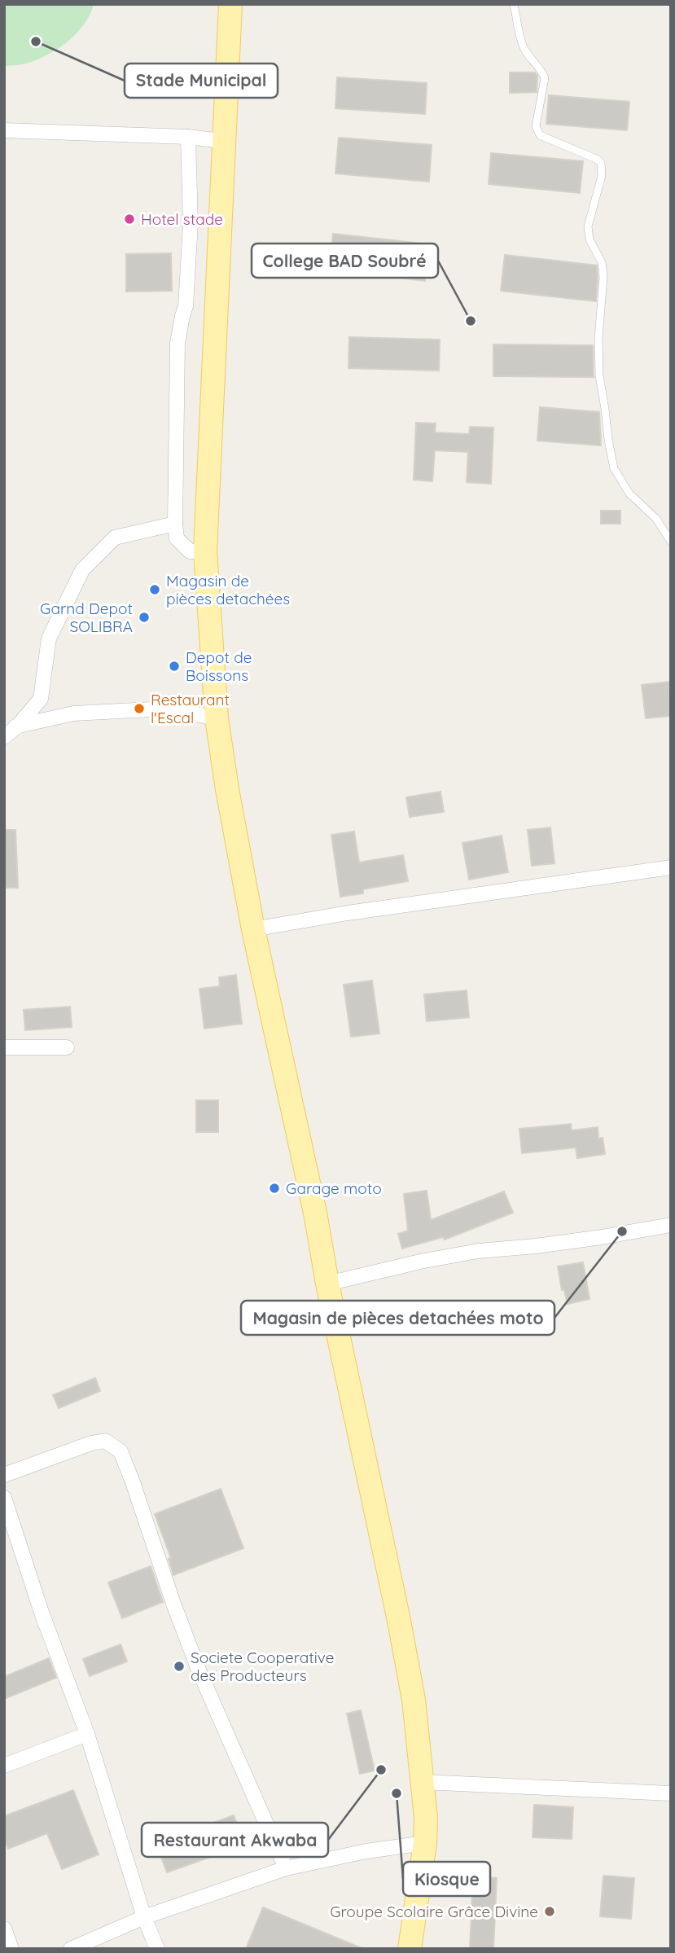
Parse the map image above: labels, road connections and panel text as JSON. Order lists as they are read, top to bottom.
{
  "places": [
    "Stade Municipal",
    "Hotel stade",
    "College BAD Soubré",
    "Magasin de pièces detachées",
    "Garnd Depot SOLIBRA",
    "Depot de Boissons",
    "Restaurant l'Escal",
    "Garage moto",
    "Magasin de pièces detachées moto",
    "Societe Cooperative des Producteurs",
    "Restaurant Akwaba",
    "Kiosque",
    "Groupe Scolaire Grâce Divine"
  ]
}
